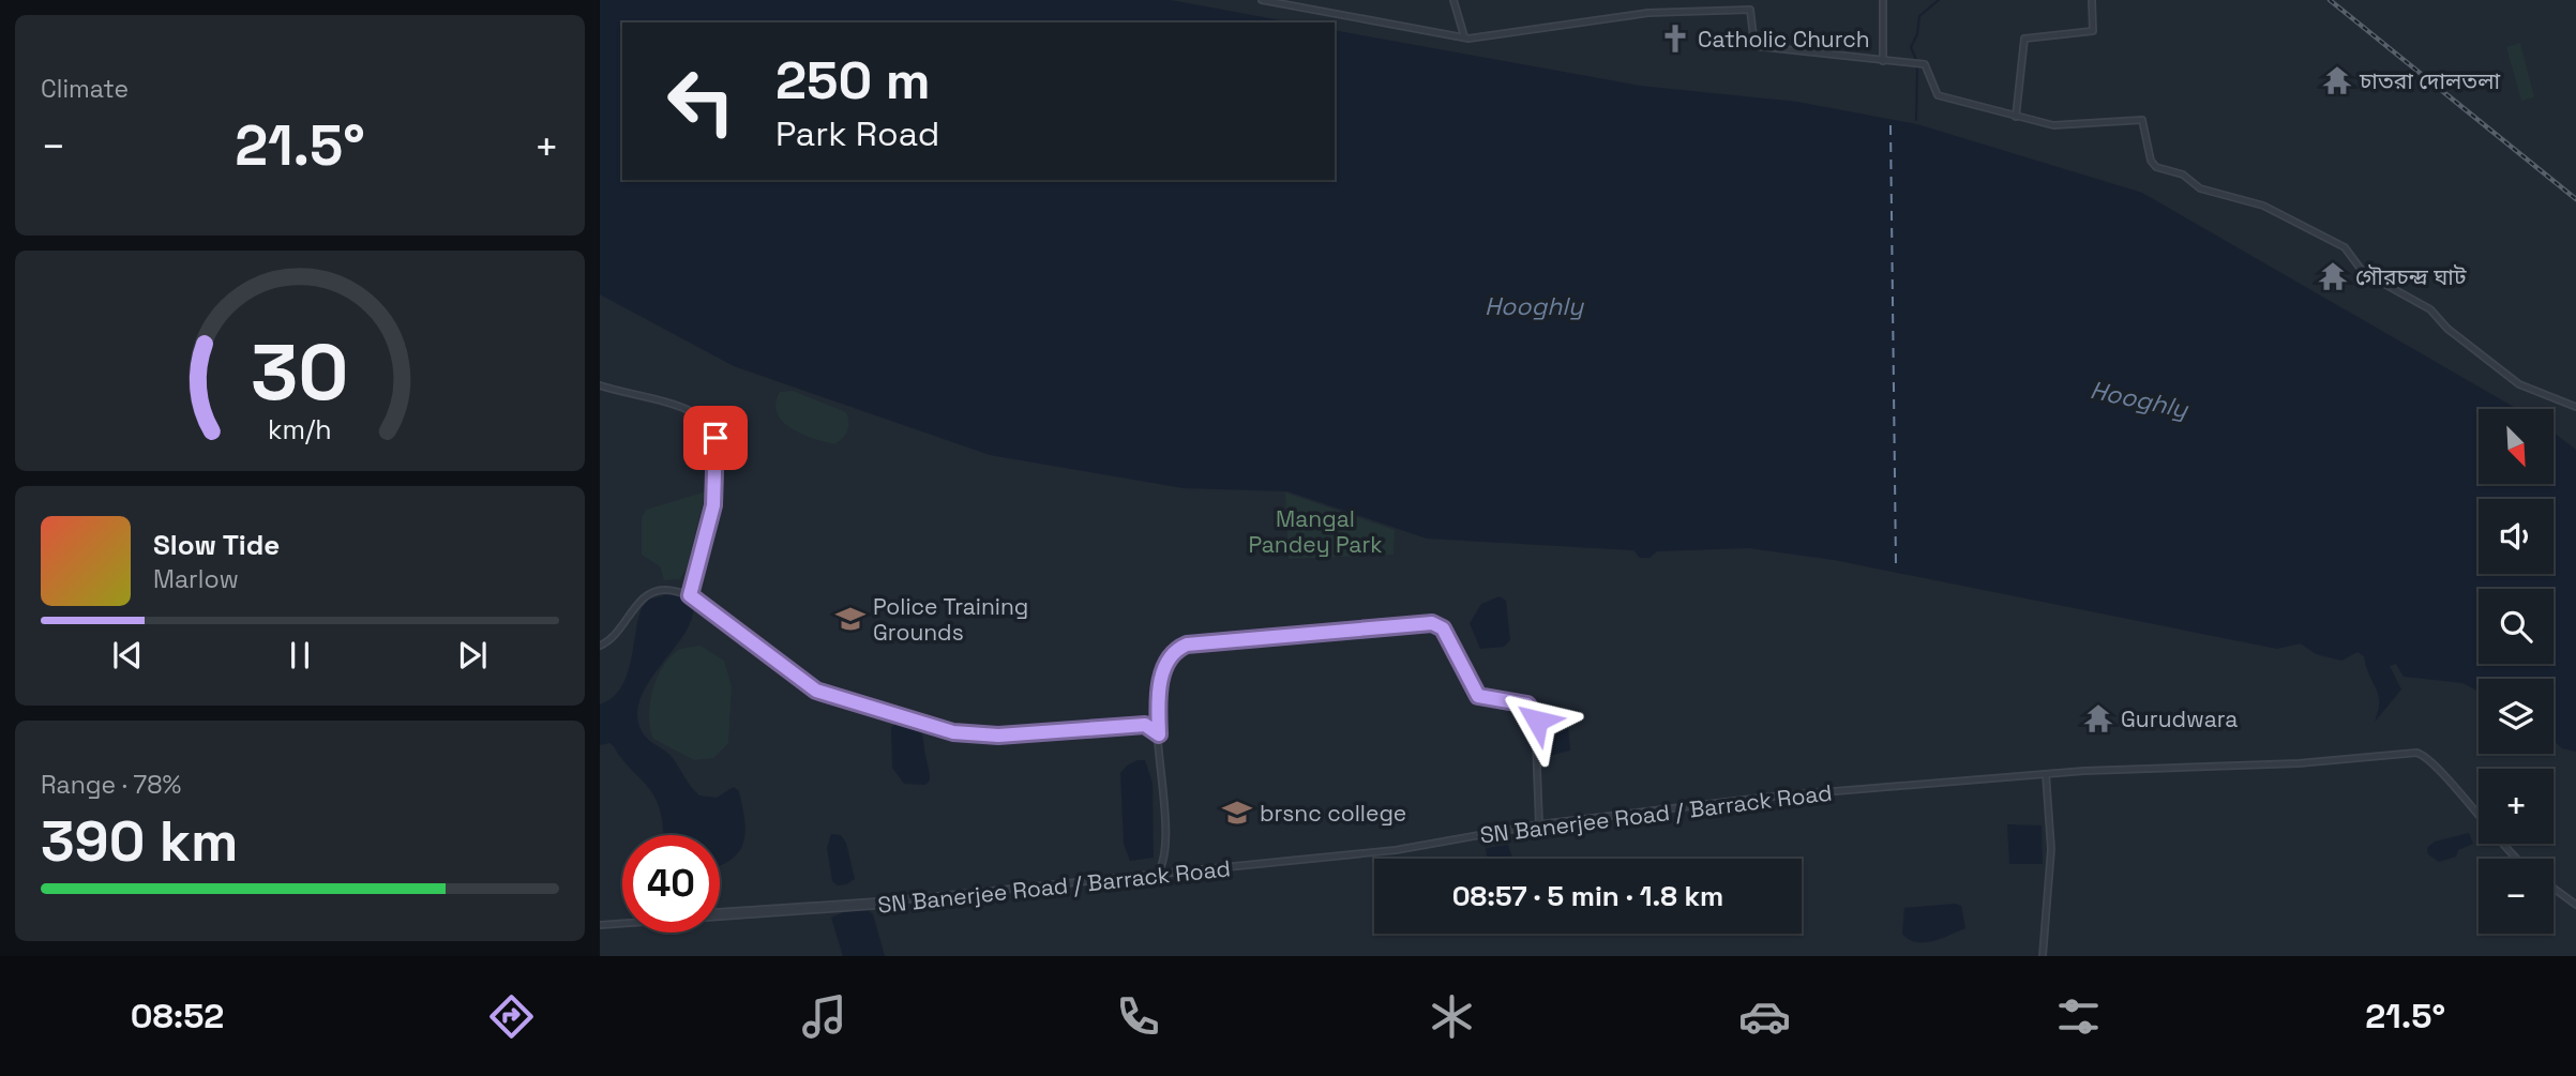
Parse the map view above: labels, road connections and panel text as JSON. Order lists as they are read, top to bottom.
{
  "streets": {
    "street": ["SN Banerjee Road / Barrack Road"]
  },
  "water": ["Hooghly"],
  "parks": ["Mangal Pandey Park"],
  "places": {
    "church": ["Catholic Church"],
    "temple": ["চাতরা দোলতলা", "গৌরচন্দ্র ঘাট", "Gurudwara"],
    "school or university": ["Police Training Grounds", "brsnc college"]
  },
  "north": "bottom right",
  "page": {
    "tile": [
      "Climate",
      ["Range · 78%", "390 km"]
    ],
    "turn": ["250 m", "Park Road"],
    "heat": ["−", "21.5°", "+"],
    "map_buttons": ["+", "−"],
    "song": ["Slow Tide", "Marlow"],
    "limit": "40",
    "trip": "08:57 · 5 min · 1.8 km",
    "tabs": ["08:52", "21.5°"],
    "gauge": ["30", "km/h"]
  }
}
